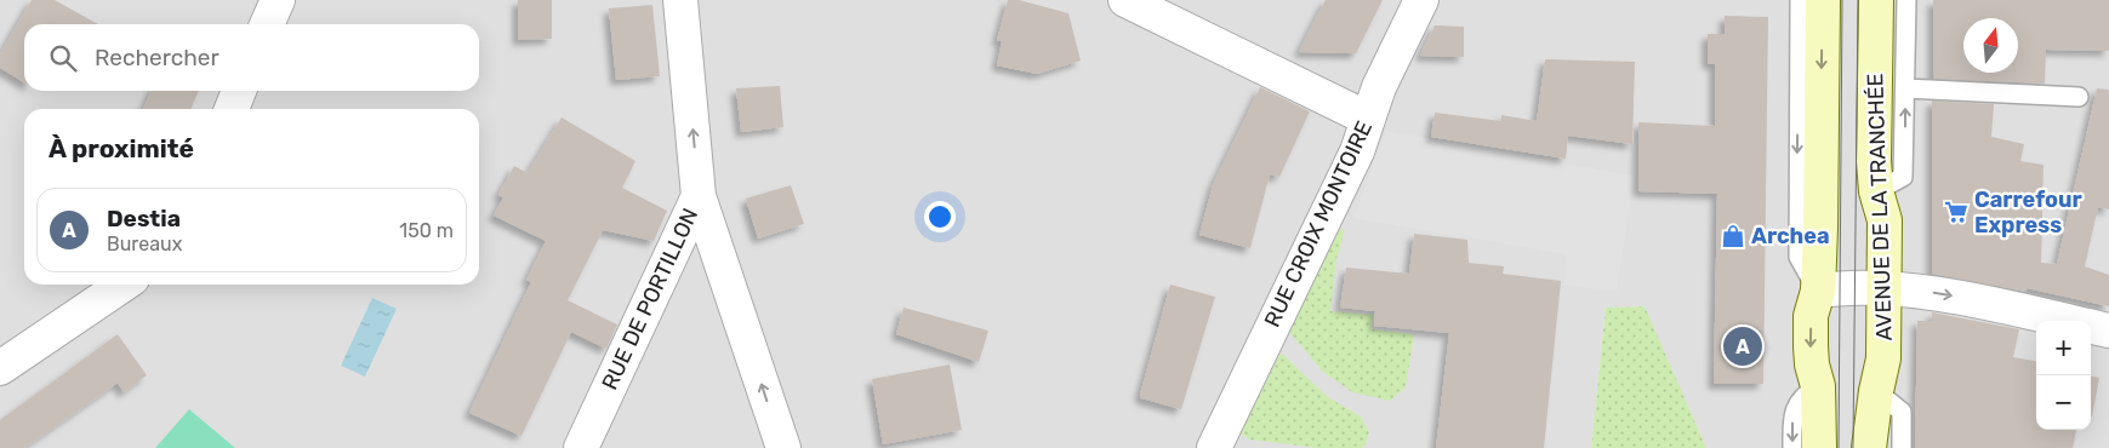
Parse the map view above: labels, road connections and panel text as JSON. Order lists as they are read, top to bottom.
{
  "streets": {
    "main road": ["AVENUE DE LA TRANCHÉE"],
    "street": ["RUE CROIX MONTOIRE", "RUE DE PORTILLON"]
  },
  "one_way": ["RUE DE PORTILLON"],
  "places": {
    "supermarket": ["Carrefour Express"],
    "shop": ["Archea"]
  },
  "north": "top",
  "page": {
    "search": "Rechercher",
    "heading": "À proximité",
    "list": [
      {
        "mark": "A",
        "name": "Destia",
        "note": "Bureaux",
        "value": "150 m"
      }
    ],
    "map_buttons": ["+", "−"],
    "pins": "A"
  }
}
